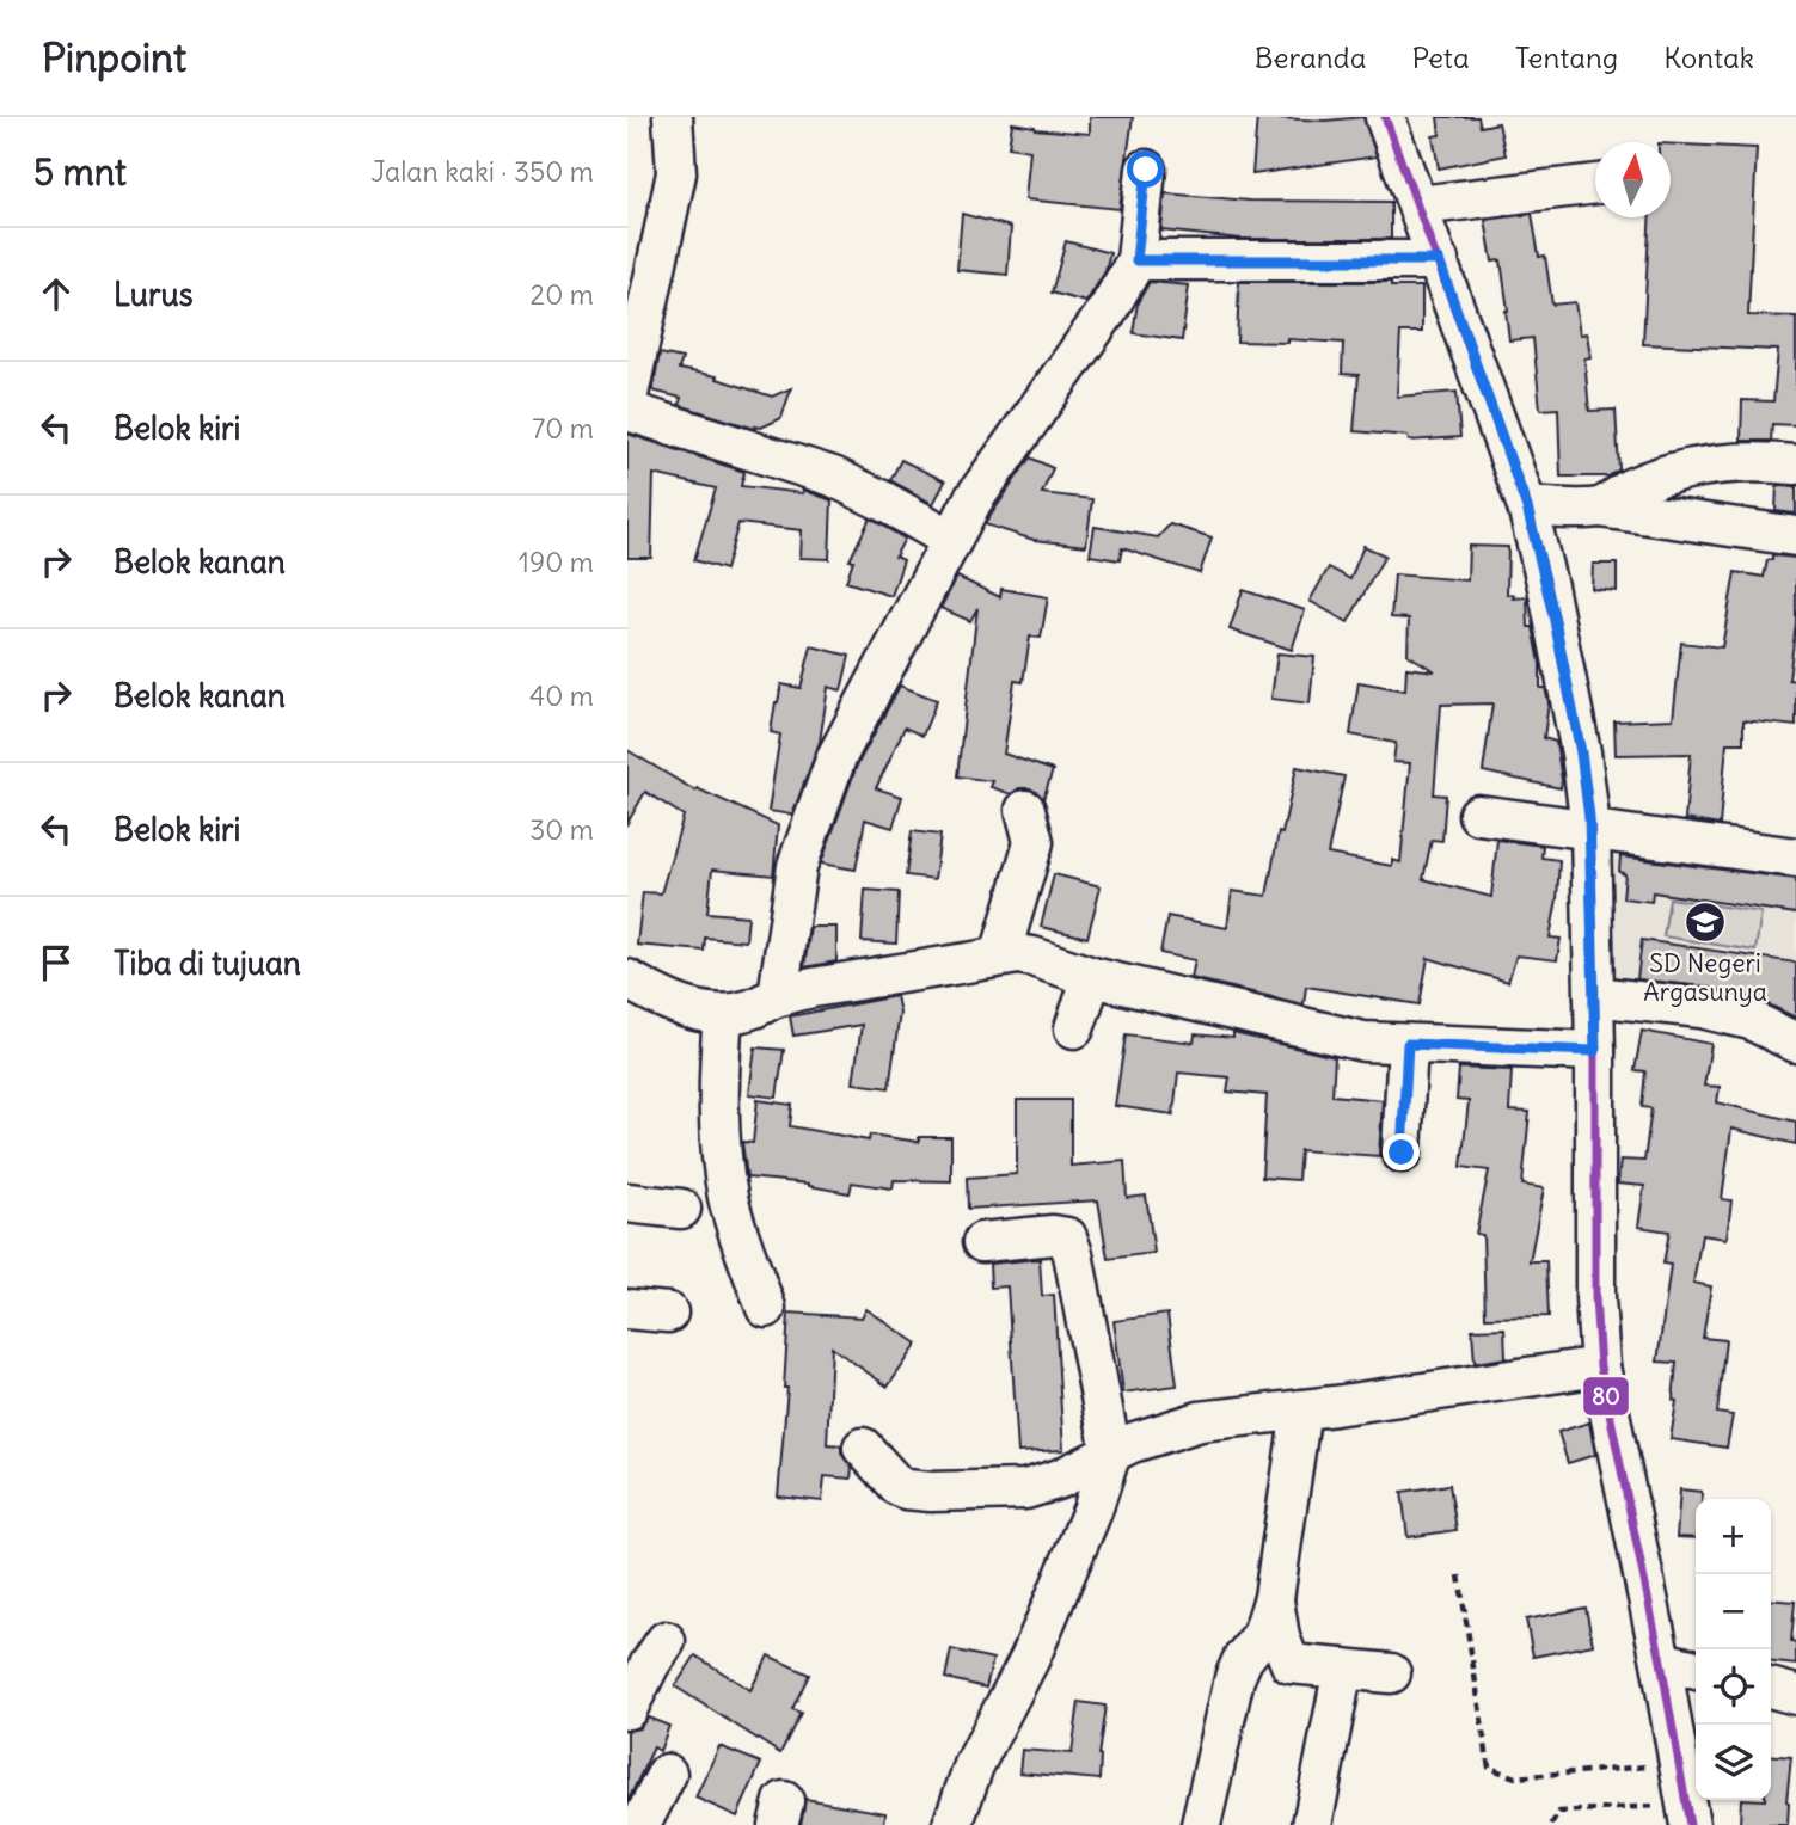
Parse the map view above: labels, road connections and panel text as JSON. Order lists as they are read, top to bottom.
{
  "places": {
    "school or university": ["SD Negeri Argasunya"]
  },
  "lines": ["transit line 80"],
  "north": "top",
  "page": {
    "header": "Pinpoint",
    "nav": [
      "Beranda",
      "Peta",
      "Tentang",
      "Kontak"
    ],
    "heading": ["5 mnt", "Jalan kaki · 350 m"],
    "list": [
      ["Lurus", "20 m"],
      ["Belok kiri", "70 m"],
      ["Belok kanan", "190 m"],
      ["Belok kanan", "40 m"],
      ["Belok kiri", "30 m"],
      "Tiba di tujuan"
    ],
    "map_buttons": ["+", "−"]
  }
}
